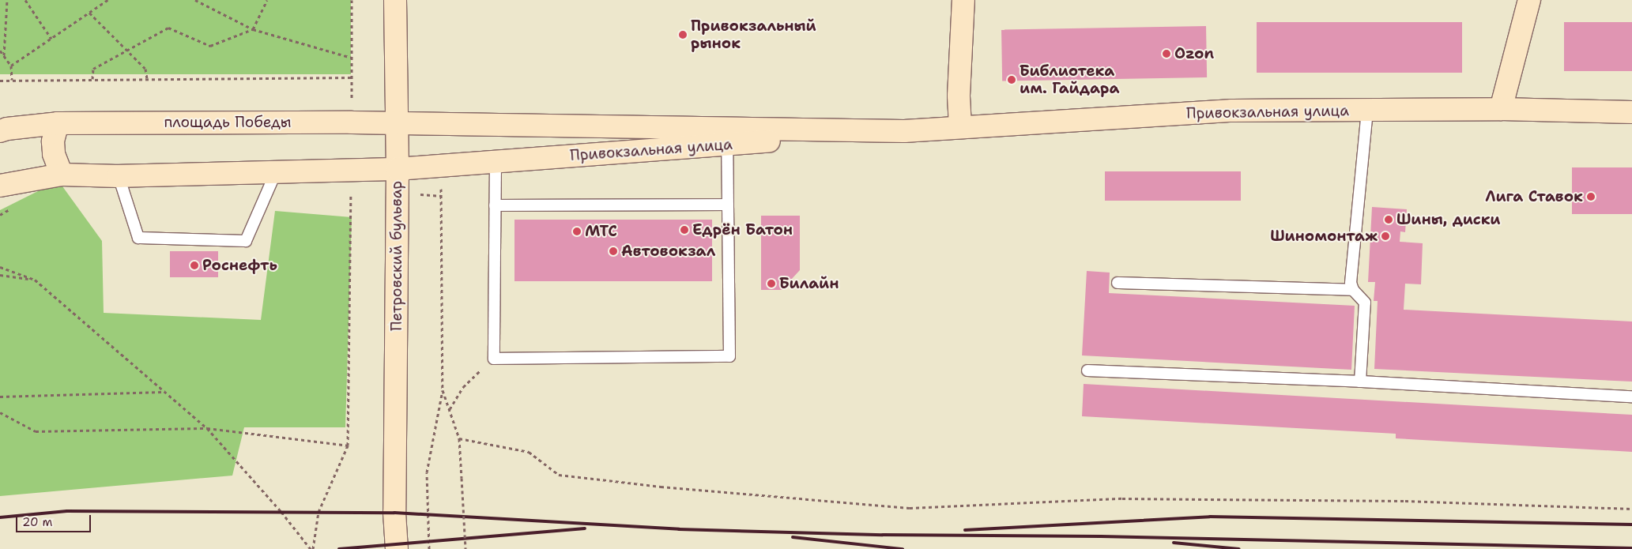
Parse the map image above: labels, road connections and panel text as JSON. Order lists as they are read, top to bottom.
{
  "streets": {
    "street": ["Привокзальная улица", "площадь Победы", "Петровский бульвар"]
  },
  "crossings": [
    ["Привокзальная улица", "площадь Победы"],
    ["Привокзальная улица", "Петровский бульвар"],
    ["площадь Победы", "Петровский бульвар"]
  ],
  "places": [
    "Привокзальный рынок",
    "Ozon",
    "Библиотека им. Гайдара",
    "Лига Ставок",
    "Шины, диски",
    "Едрён Батон",
    "МТС",
    "Шиномонтаж",
    "Автовокзал",
    "Роснефть",
    "Билайн"
  ],
  "scale_bar": "20 m"
}
